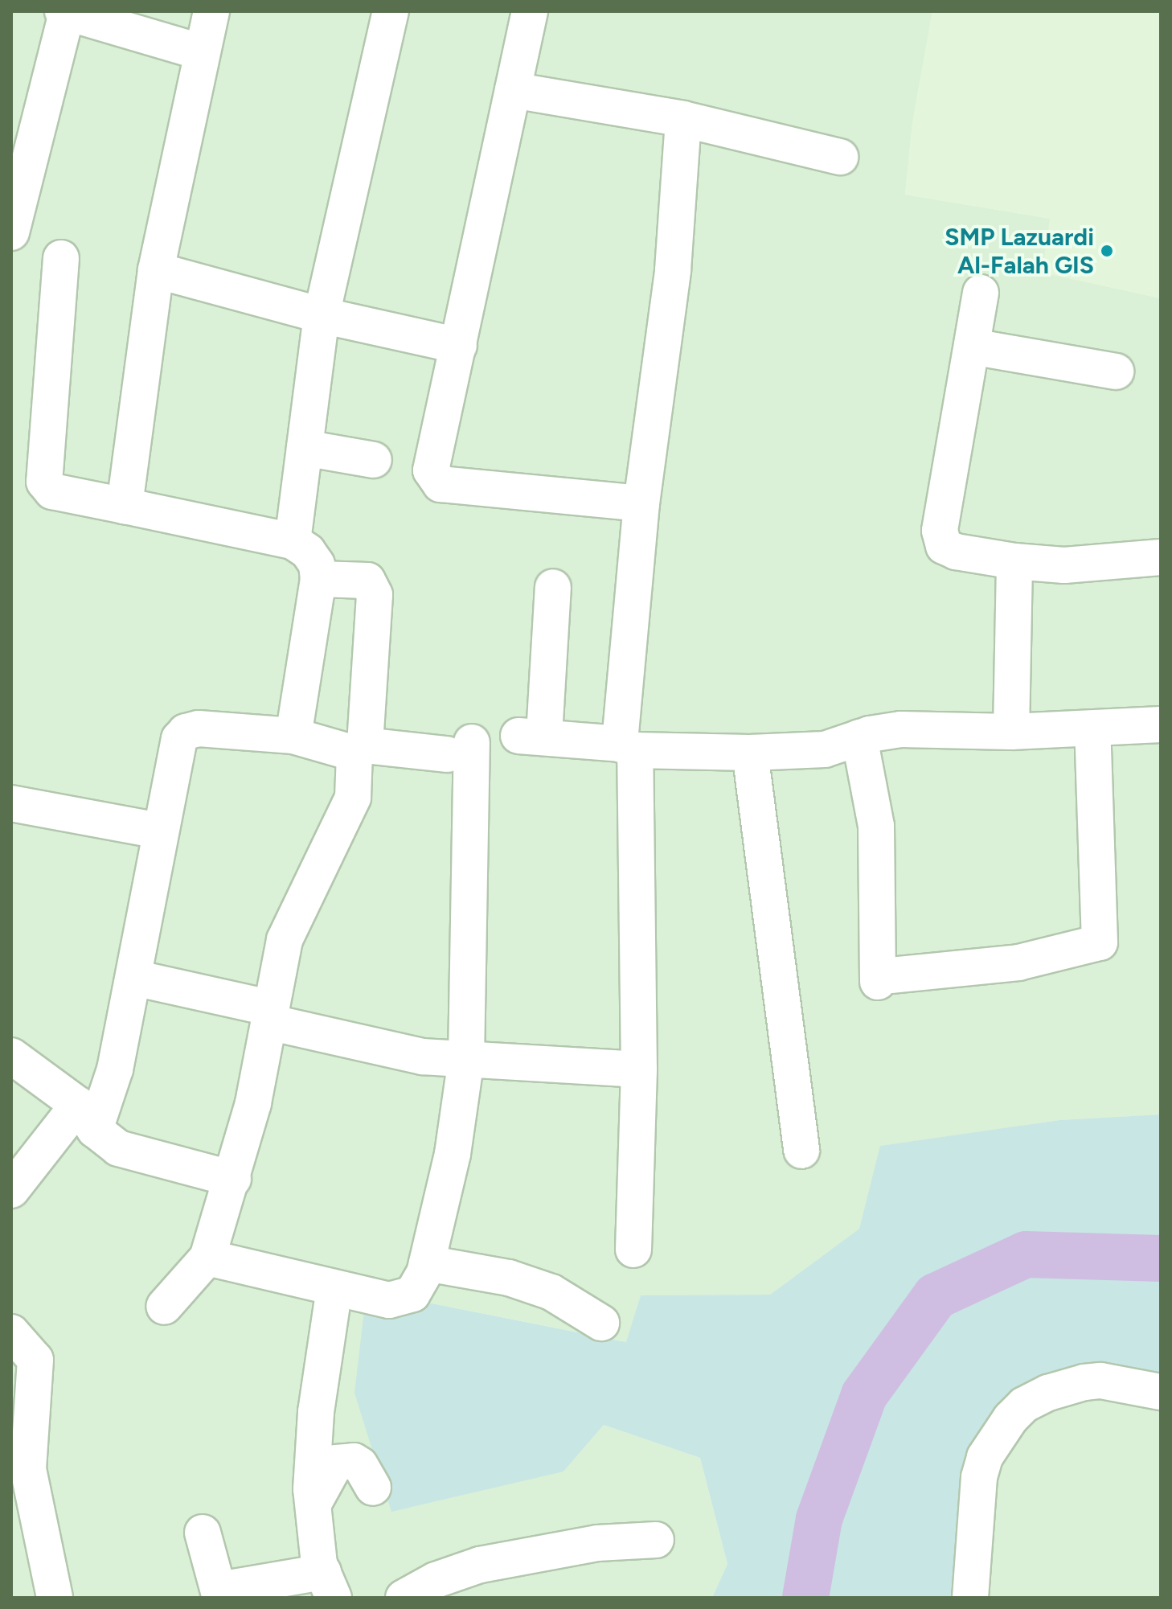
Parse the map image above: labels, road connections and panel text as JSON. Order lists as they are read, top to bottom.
{
  "places": ["SMP Lazuardi Al-Falah GIS"]
}
